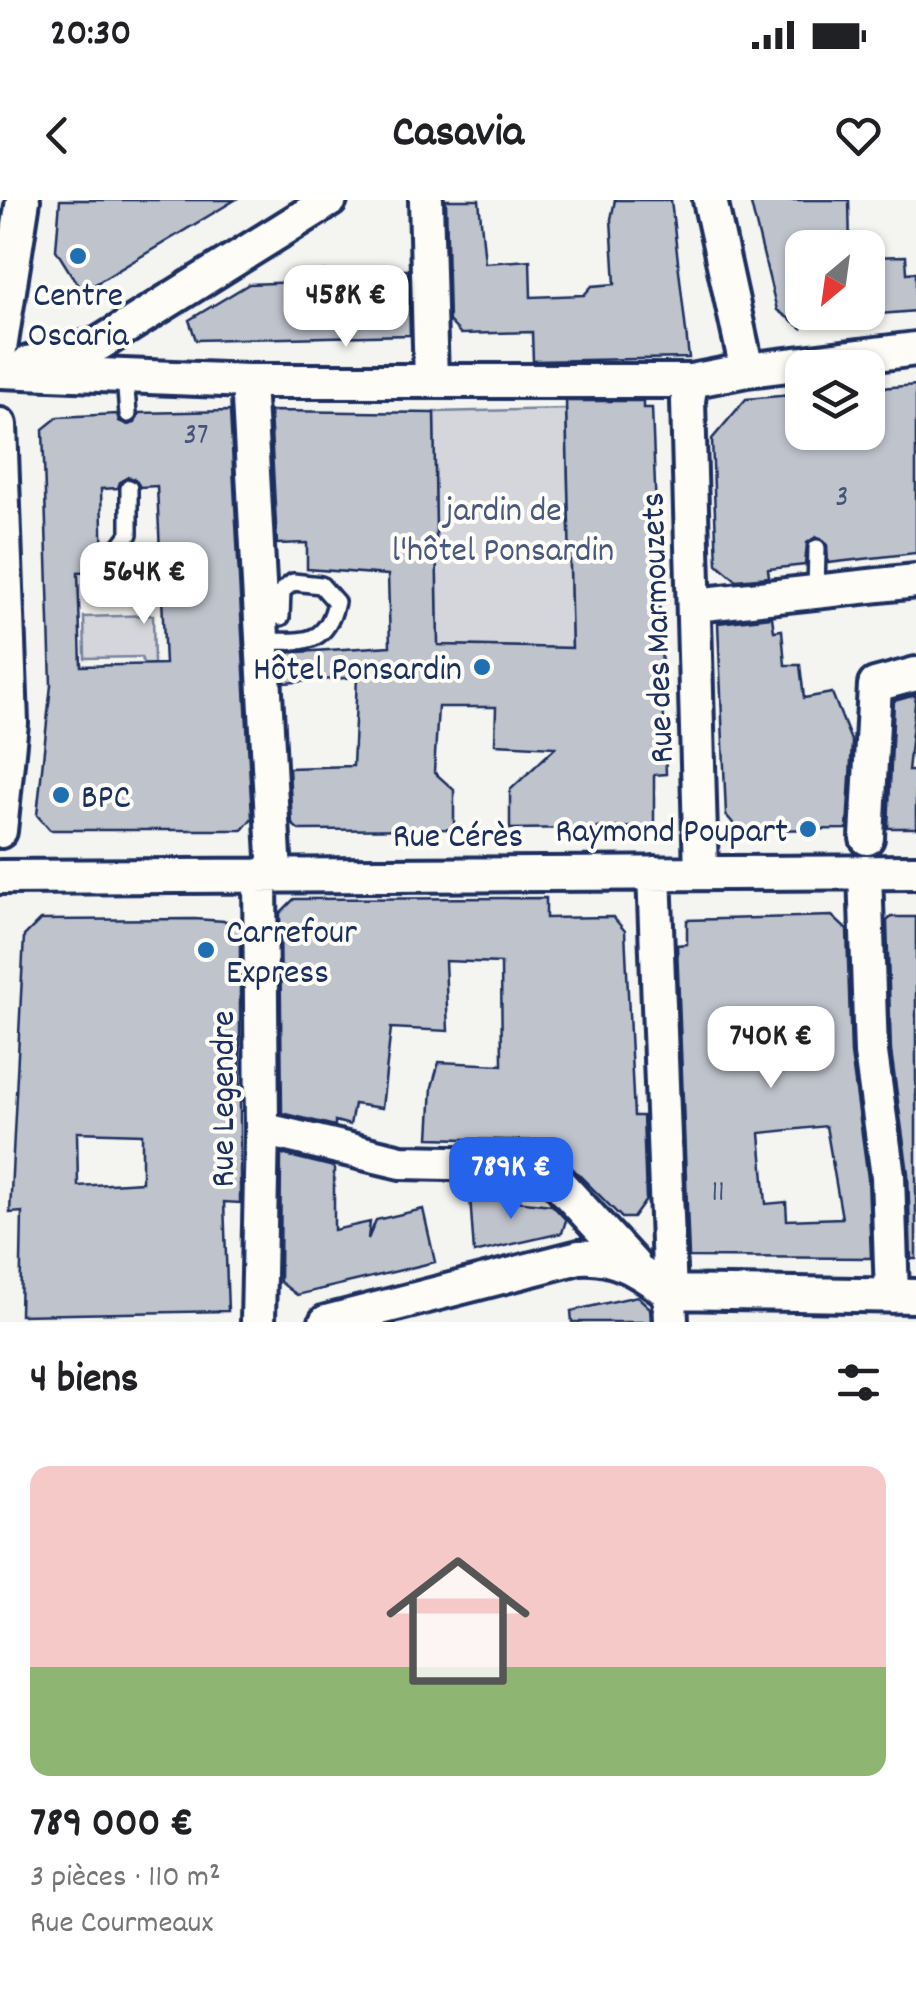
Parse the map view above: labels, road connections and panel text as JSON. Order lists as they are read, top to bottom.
{
  "streets": {
    "street": ["Rue des Marmouzets", "Rue Cérès", "Rue Legendre"]
  },
  "crossings": [
    ["Rue des Marmouzets", "Rue Cérès"],
    ["Rue Cérès", "Rue Legendre"]
  ],
  "parks": ["jardin de l'hôtel Ponsardin"],
  "places": [
    "Centre Oscaria",
    "Hôtel Ponsardin",
    "BPC",
    "Raymond Poupart",
    "Carrefour Express"
  ],
  "house_numbers": ["37", "3", "11"],
  "north": "bottom left",
  "page": {
    "status": "20:30",
    "header": "Casavia",
    "price": [
      "458K €",
      "564K €",
      "740K €",
      "789K €"
    ],
    "heading": "4 biens",
    "list": [
      {
        "name": "789 000 €",
        "note": "3 pièces · 110 m² · Rue Courmeaux"
      }
    ]
  }
}
